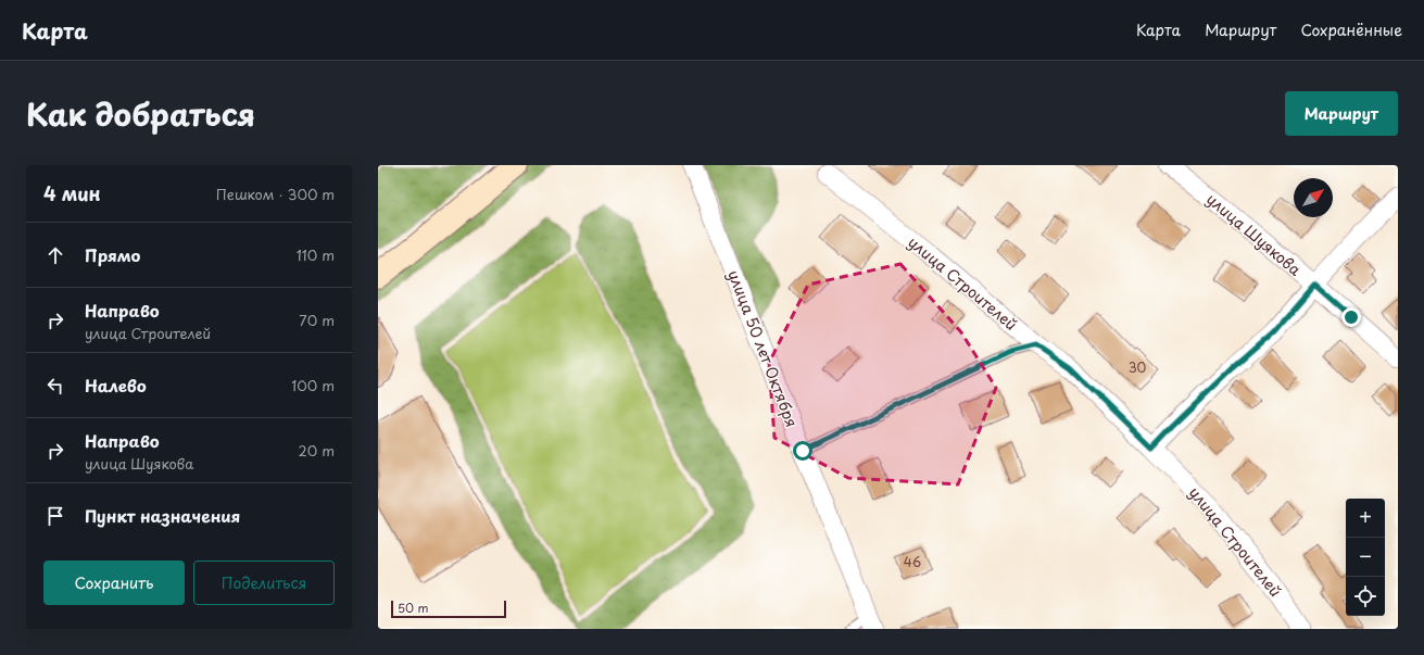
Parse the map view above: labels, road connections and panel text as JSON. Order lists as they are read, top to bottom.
{
  "streets": {
    "street": ["улица Шуякова", "улица Строителей", "улица 50 лет Октября"]
  },
  "house_numbers": ["30", "46"],
  "scale_bar": "50 m",
  "north": "top right",
  "page": {
    "header": "Карта",
    "nav": ["Карта", "Маршрут", "Сохранённые"],
    "title": "Как добраться",
    "buttons": [
      "Маршрут",
      ["Сохранить", "Поделиться"]
    ],
    "heading": ["4 мин", "Пешком · 300 m"],
    "list": [
      ["Прямо", "110 m"],
      ["Направо", "улица Строителей", "70 m"],
      ["Налево", "100 m"],
      ["Направо", "улица Шуякова", "20 m"],
      "Пункт назначения"
    ],
    "map_buttons": ["+", "−"],
    "scale": "50 m"
  }
}
